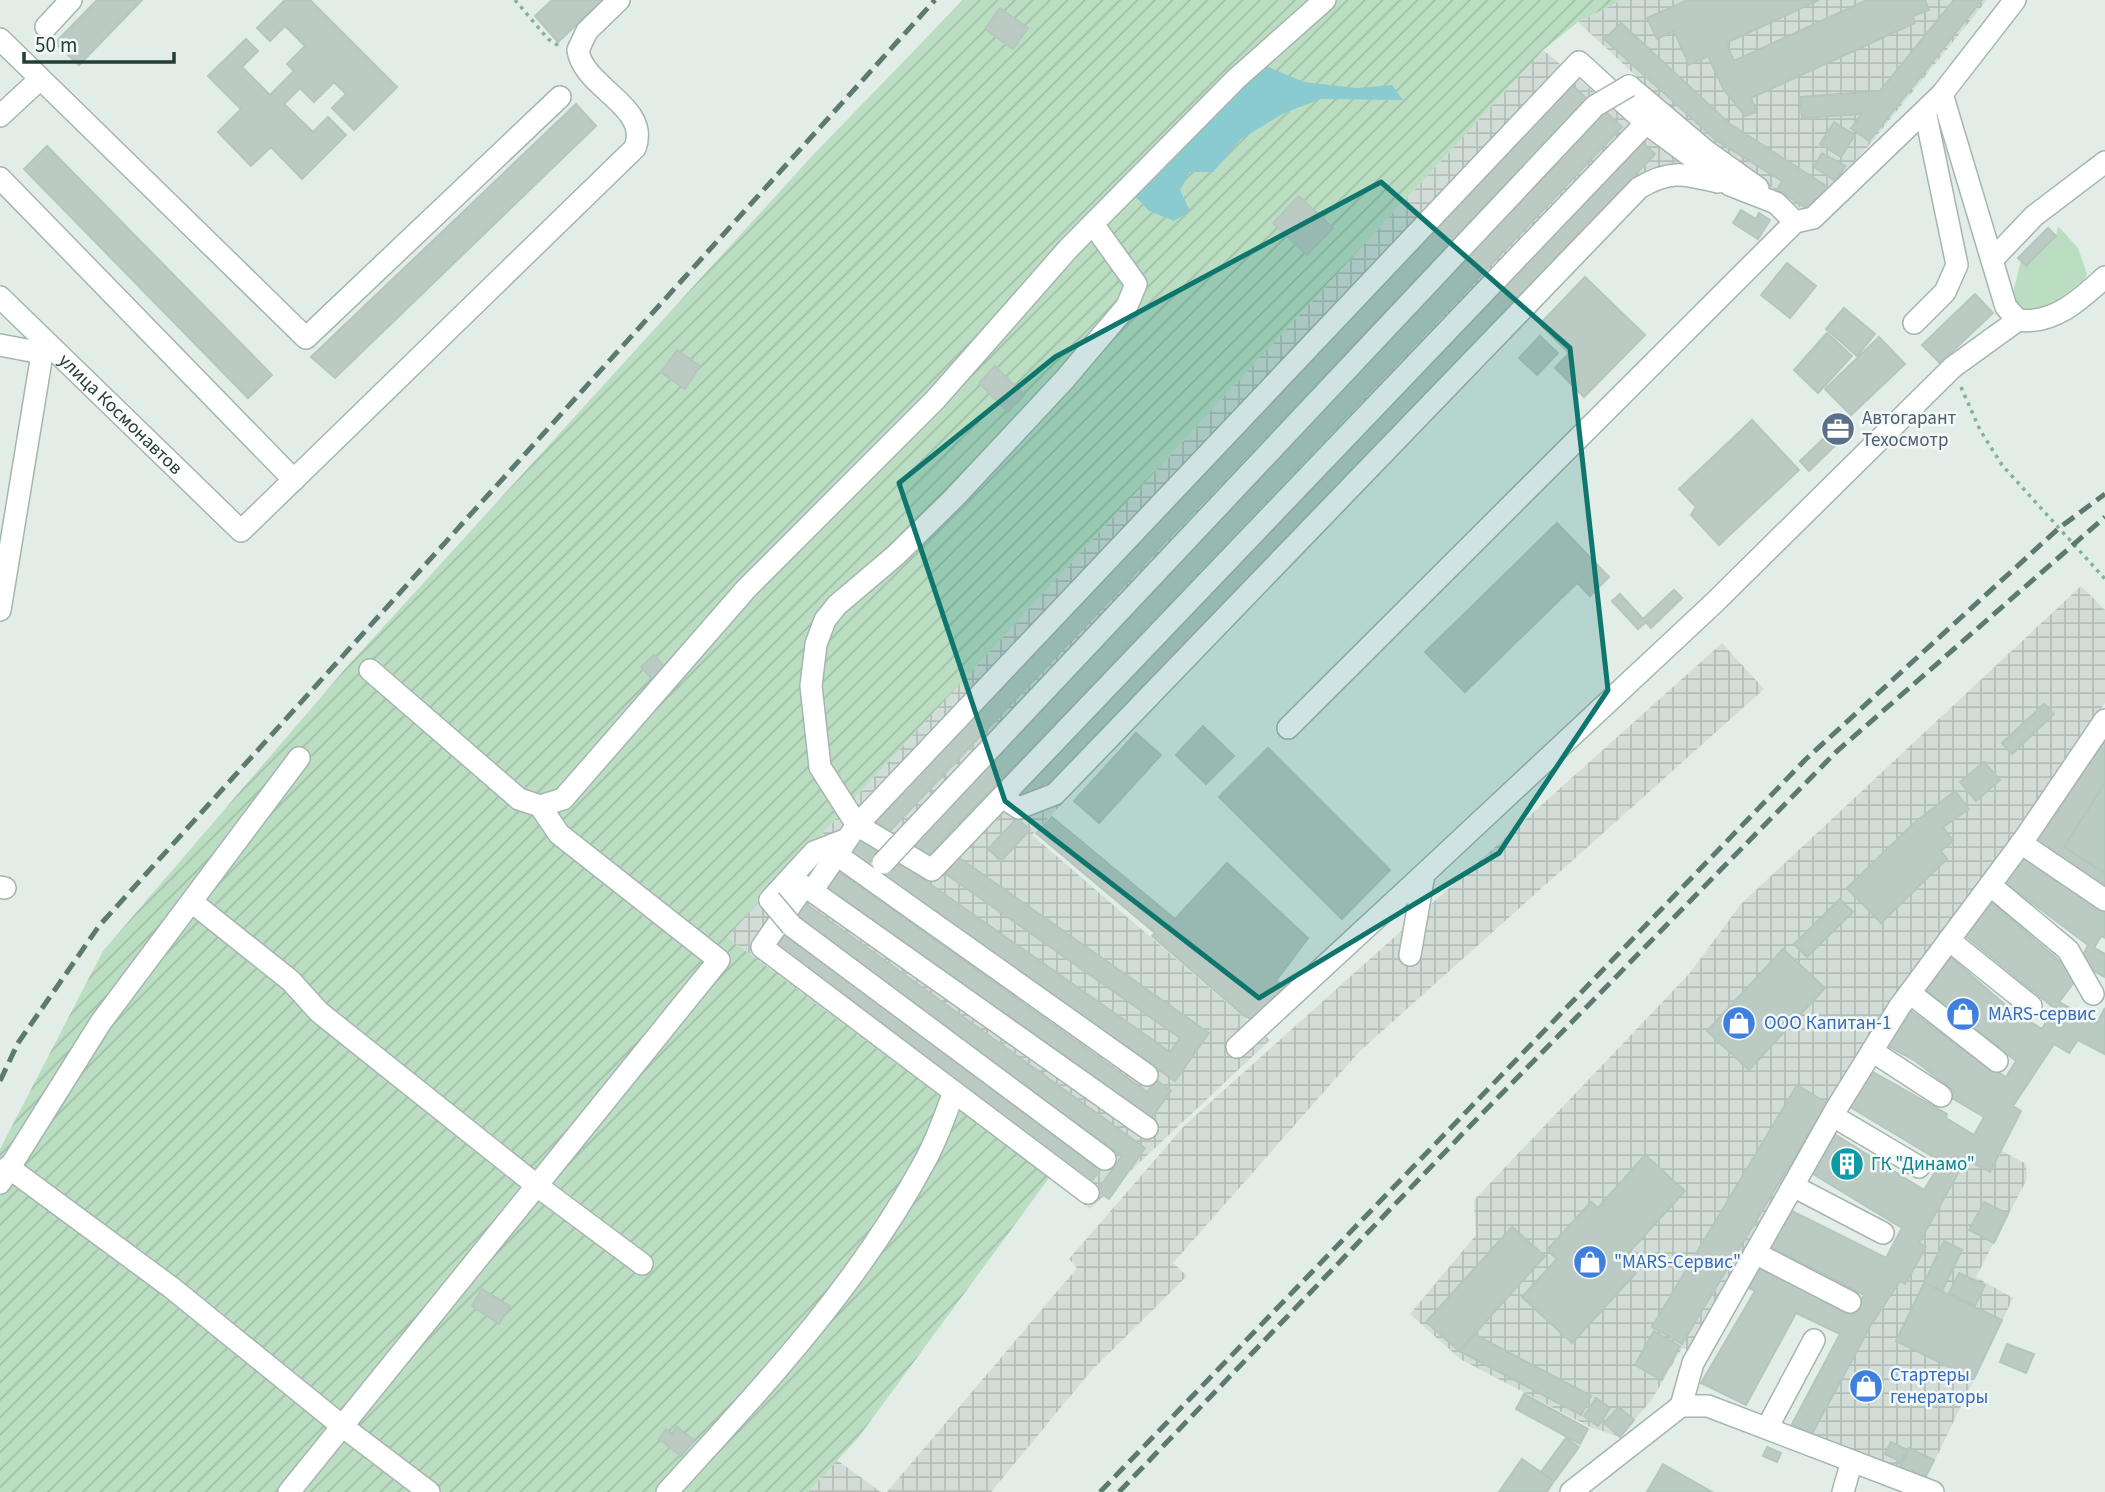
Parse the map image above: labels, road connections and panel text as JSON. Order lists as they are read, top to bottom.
{
  "streets": {
    "street": ["улица Космонавтов"]
  },
  "places": {
    "office": ["Автогарант Техосмотр"],
    "shop": [
      "MARS-сервис",
      "ООО Капитан-1",
      "\"MARS-Сервис\"",
      "Стартеры генераторы"
    ],
    "building": ["ГК \"Динамо\""]
  },
  "scale_bar": "50 m"
}
